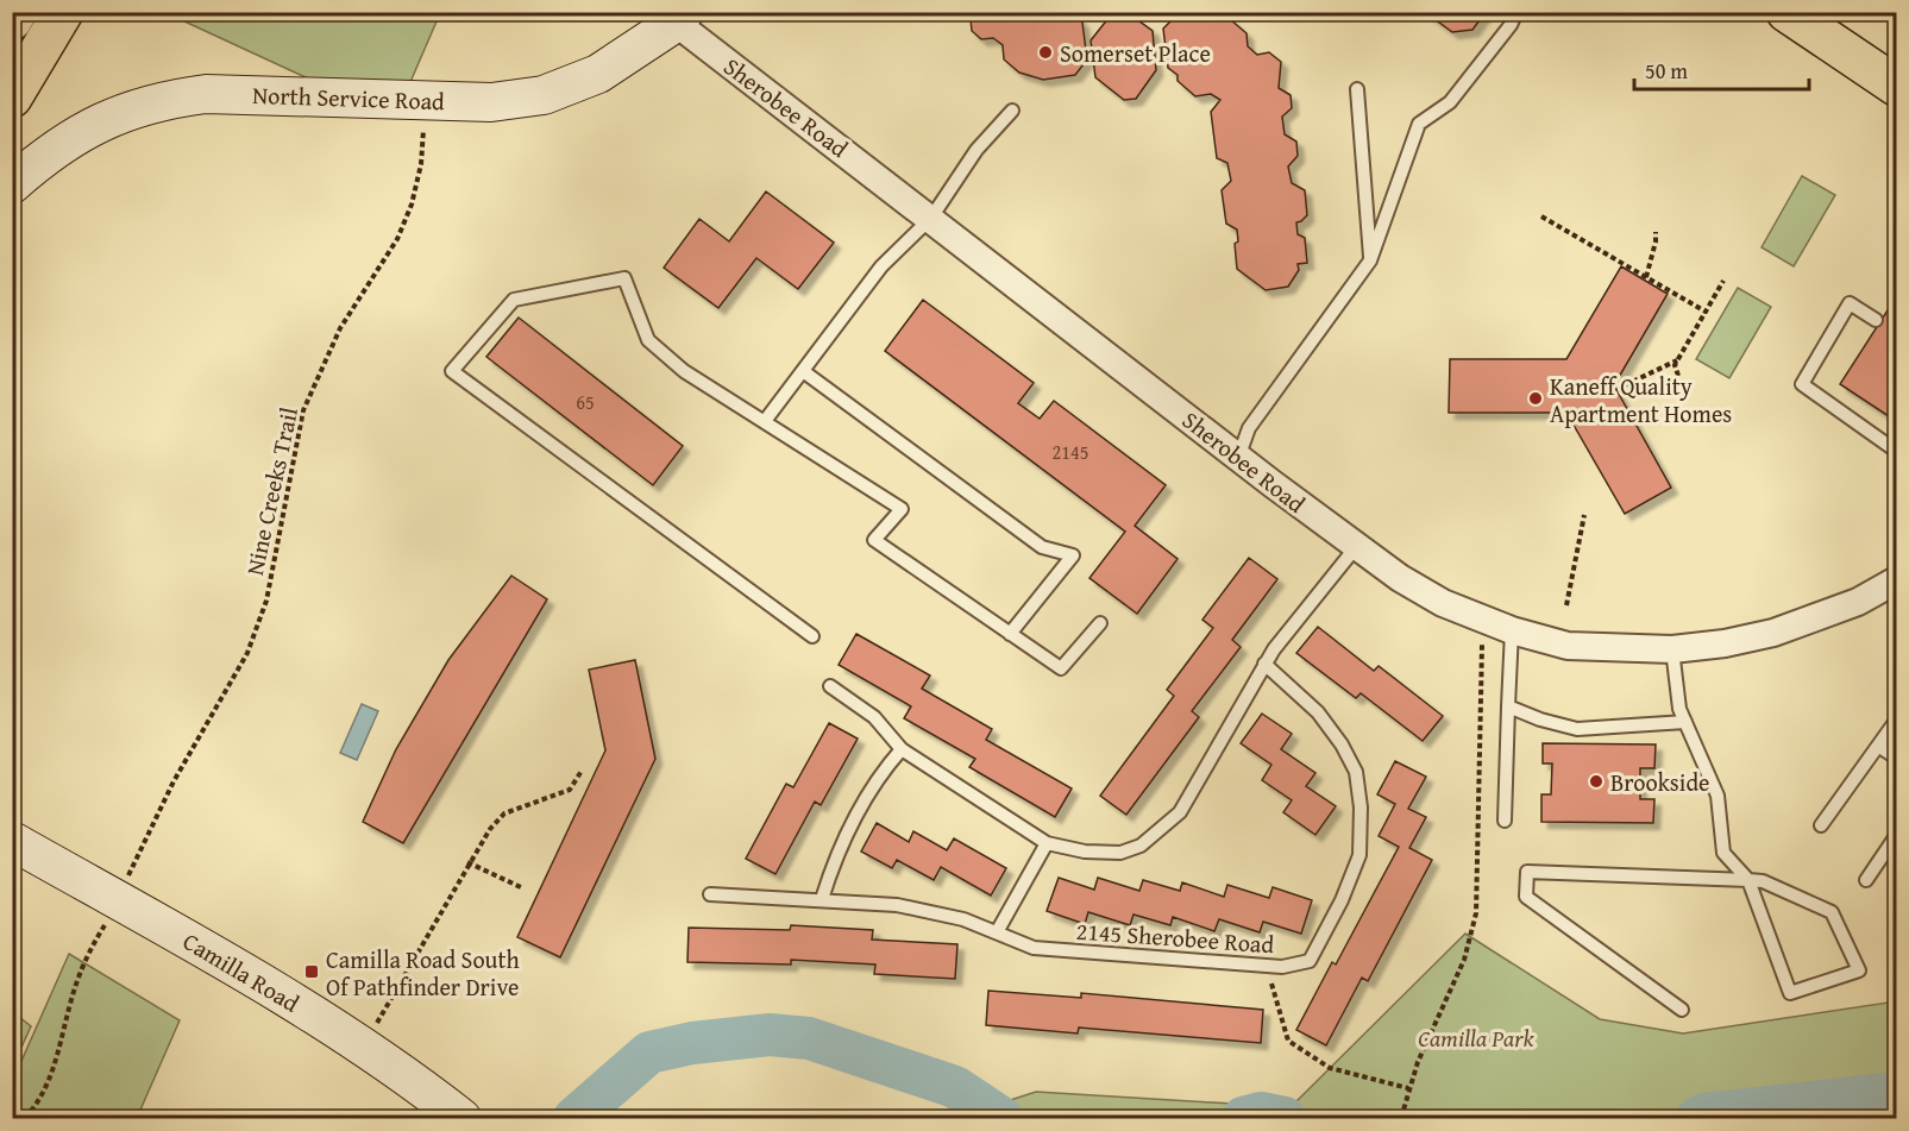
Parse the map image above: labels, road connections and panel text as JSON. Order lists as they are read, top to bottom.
{
  "streets": {
    "street": ["North Service Road", "Sherobee Road", "Camilla Road"],
    "lane": ["2145 Sherobee Road"],
    "path": ["Nine Creeks Trail"]
  },
  "crossings": [
    ["North Service Road", "Sherobee Road"],
    ["North Service Road", "Nine Creeks Trail"]
  ],
  "parks": ["Camilla Park"],
  "places": {
    "other": ["Somerset Place", "Kaneff Quality Apartment Homes", "Brookside"],
    "transit": ["Camilla Road South Of Pathfinder Drive"]
  },
  "house_numbers": ["65", "2145"],
  "scale_bar": "50 m"
}
